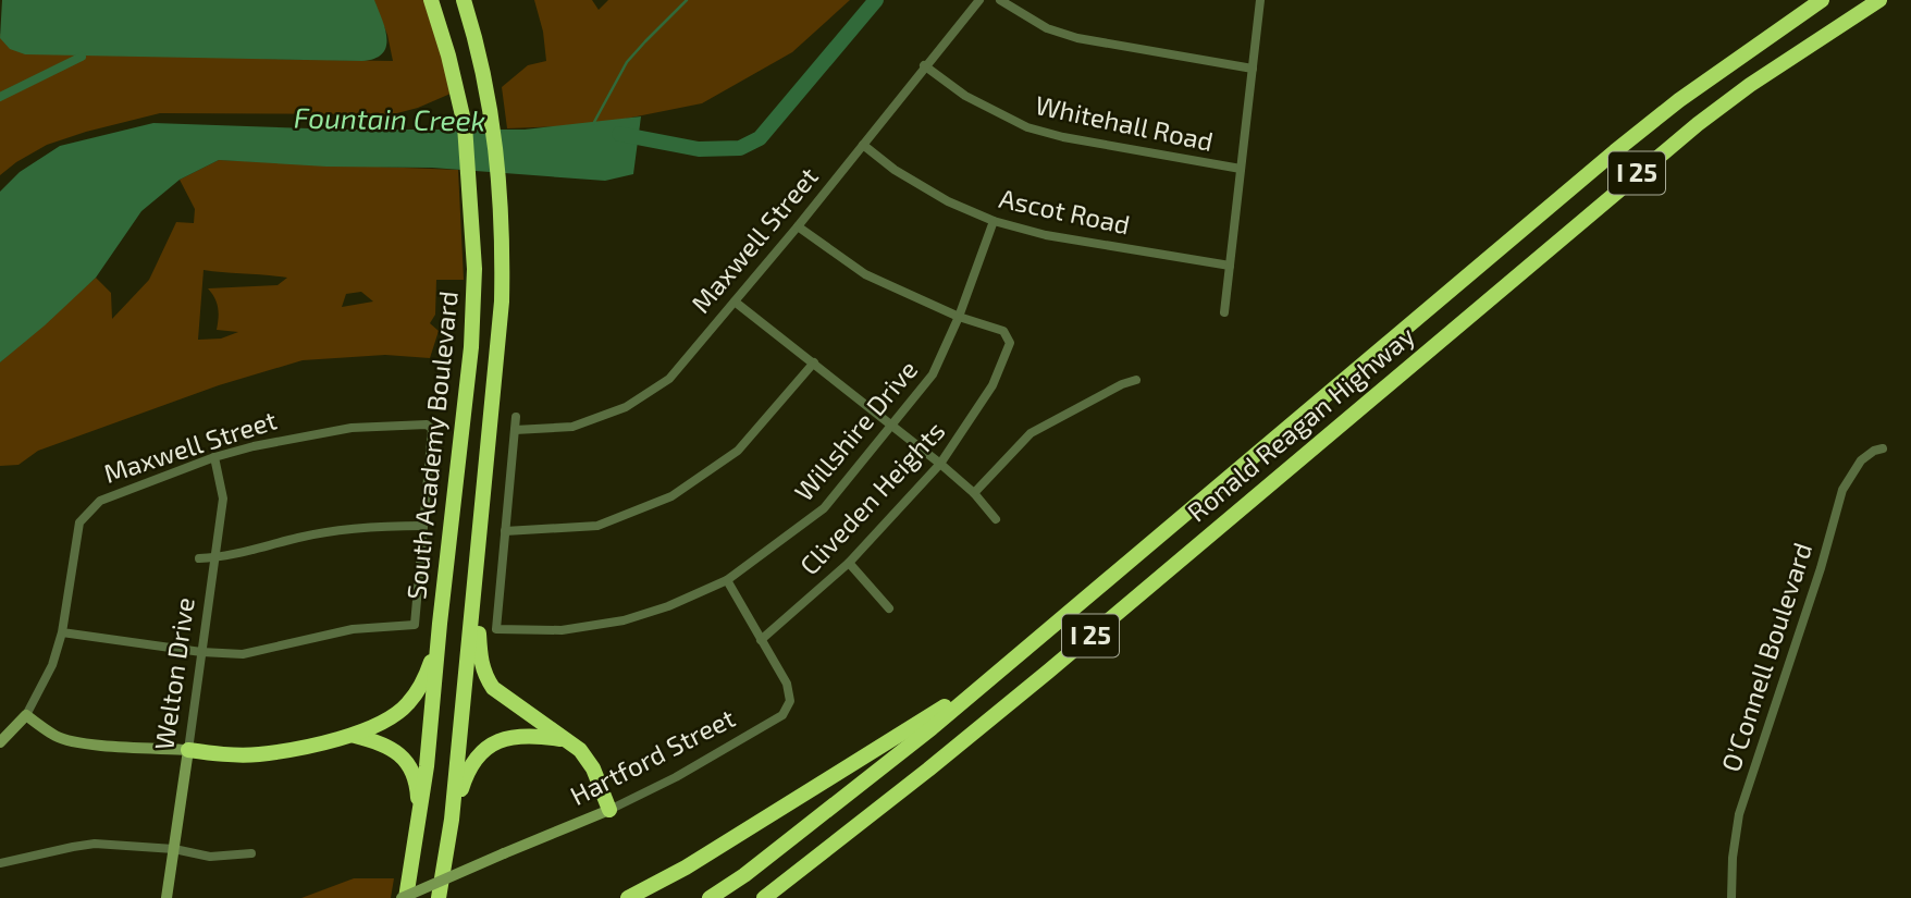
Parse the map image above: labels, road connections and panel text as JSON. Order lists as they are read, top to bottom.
{
  "streets": {
    "highway": ["I 25", "Ronald Reagan Highway", "South Academy Boulevard"],
    "street": [
      "Whitehall Road",
      "Ascot Road",
      "Maxwell Street",
      "Willshire Drive",
      "Cliveden Heights",
      "O'Connell Boulevard",
      "Welton Drive",
      "Hartford Street"
    ]
  },
  "crossings": [
    ["Whitehall Road", "Maxwell Street"],
    ["Ascot Road", "Maxwell Street"],
    ["Ascot Road", "Willshire Drive"],
    ["Maxwell Street", "Welton Drive"],
    ["Willshire Drive", "Cliveden Heights"],
    ["Willshire Drive", "Hartford Street"],
    ["South Academy Boulevard", "Hartford Street"],
    ["Cliveden Heights", "Hartford Street"]
  ],
  "water": ["Fountain Creek"]
}
